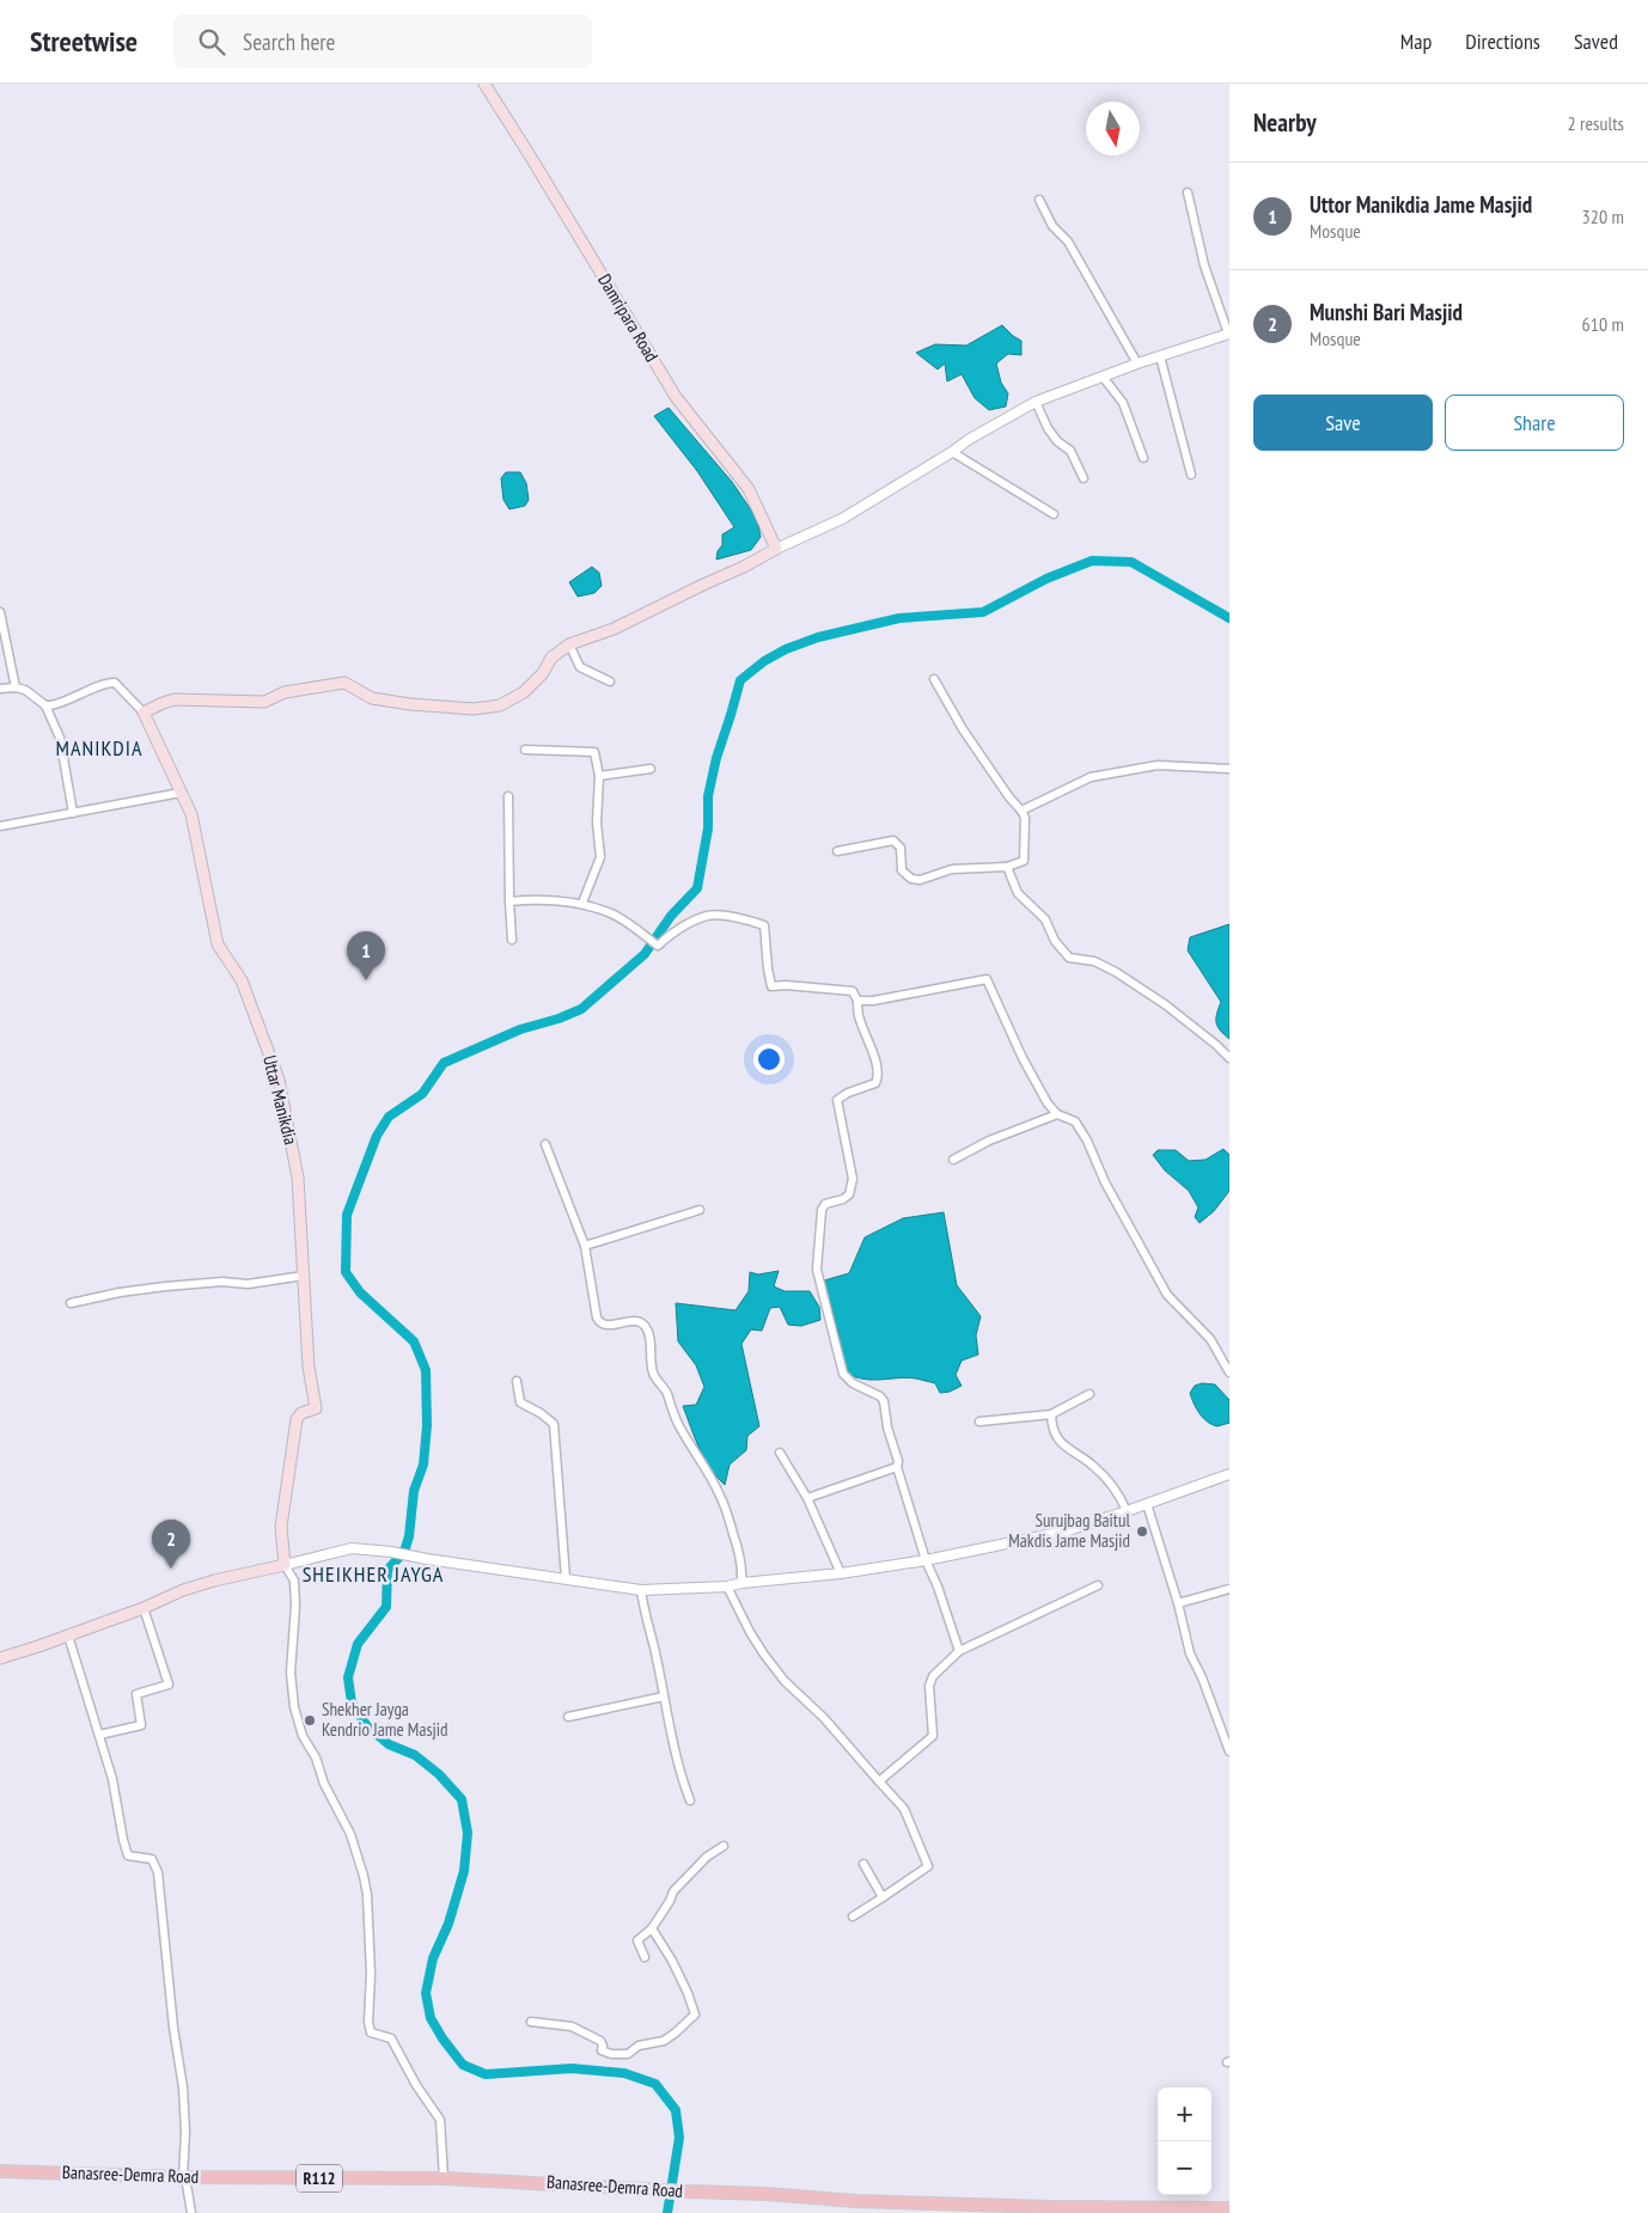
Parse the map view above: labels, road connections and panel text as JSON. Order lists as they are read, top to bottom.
{
  "streets": {
    "main road": [
      "Damripara Road",
      "Uttar Manikdia",
      "Banasree-Demra Road",
      "R112"
    ]
  },
  "districts": ["MANIKDIA", "SHEIKHER JAYGA"],
  "places": ["Surujbag Baitul Makdis Jame Masjid", "Shekher Jayga Kendrio Jame Masjid"],
  "north": "bottom",
  "page": {
    "header": "Streetwise",
    "search": "Search here",
    "nav": ["Map", "Directions", "Saved"],
    "heading": ["Nearby", "2 results"],
    "list": [
      {
        "mark": "1",
        "name": "Uttor Manikdia Jame Masjid",
        "note": "Mosque",
        "value": "320 m"
      },
      {
        "mark": "2",
        "name": "Munshi Bari Masjid",
        "note": "Mosque",
        "value": "610 m"
      }
    ],
    "buttons": ["Save", "Share"],
    "pins": ["1", "2"],
    "map_buttons": ["+", "−"]
  }
}
